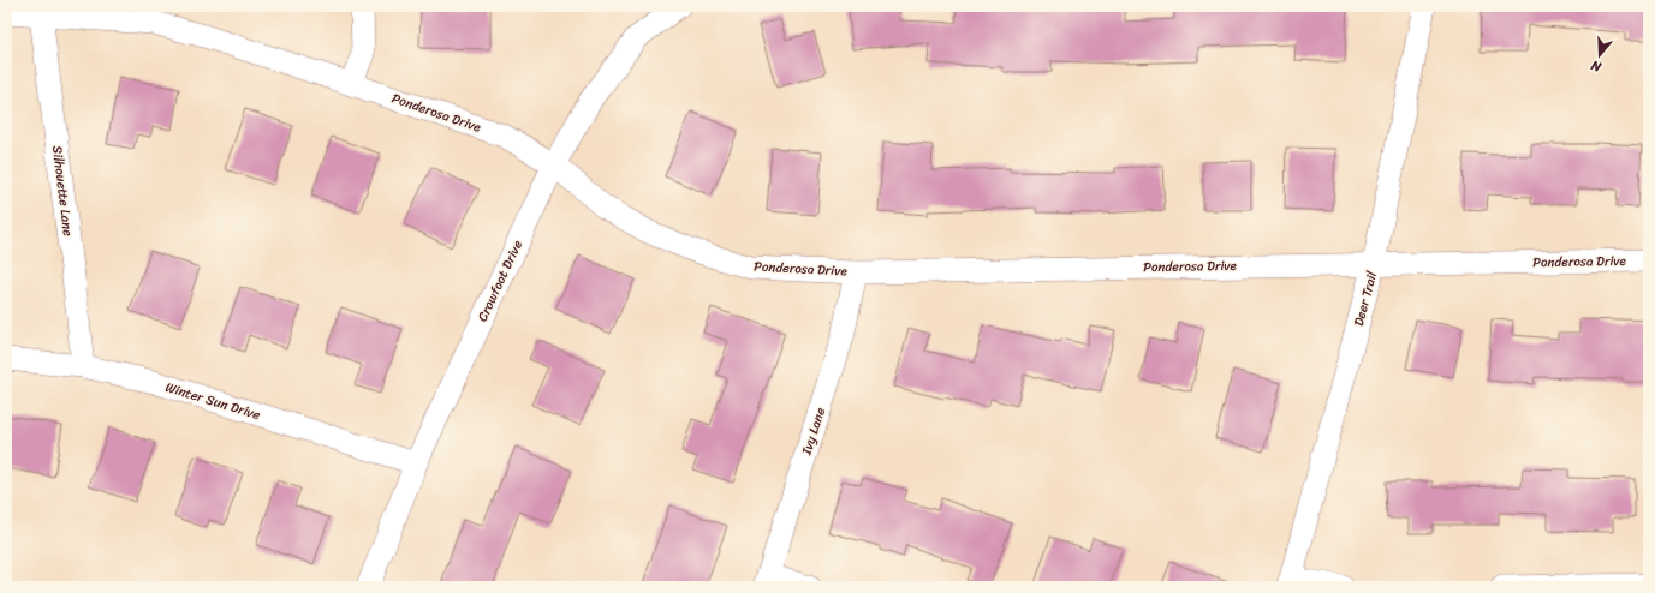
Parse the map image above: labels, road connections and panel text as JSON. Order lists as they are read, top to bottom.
{
  "streets": {
    "street": [
      "Ponderosa Drive",
      "Silhouette Lane",
      "Crowfoot Drive",
      "Deer Trail",
      "Winter Sun Drive",
      "Ivy Lane"
    ]
  },
  "crossings": [
    ["Ponderosa Drive", "Silhouette Lane"],
    ["Ponderosa Drive", "Crowfoot Drive"],
    ["Ponderosa Drive", "Deer Trail"],
    ["Ponderosa Drive", "Ivy Lane"],
    ["Silhouette Lane", "Winter Sun Drive"],
    ["Crowfoot Drive", "Winter Sun Drive"]
  ],
  "north": "bottom"
}
